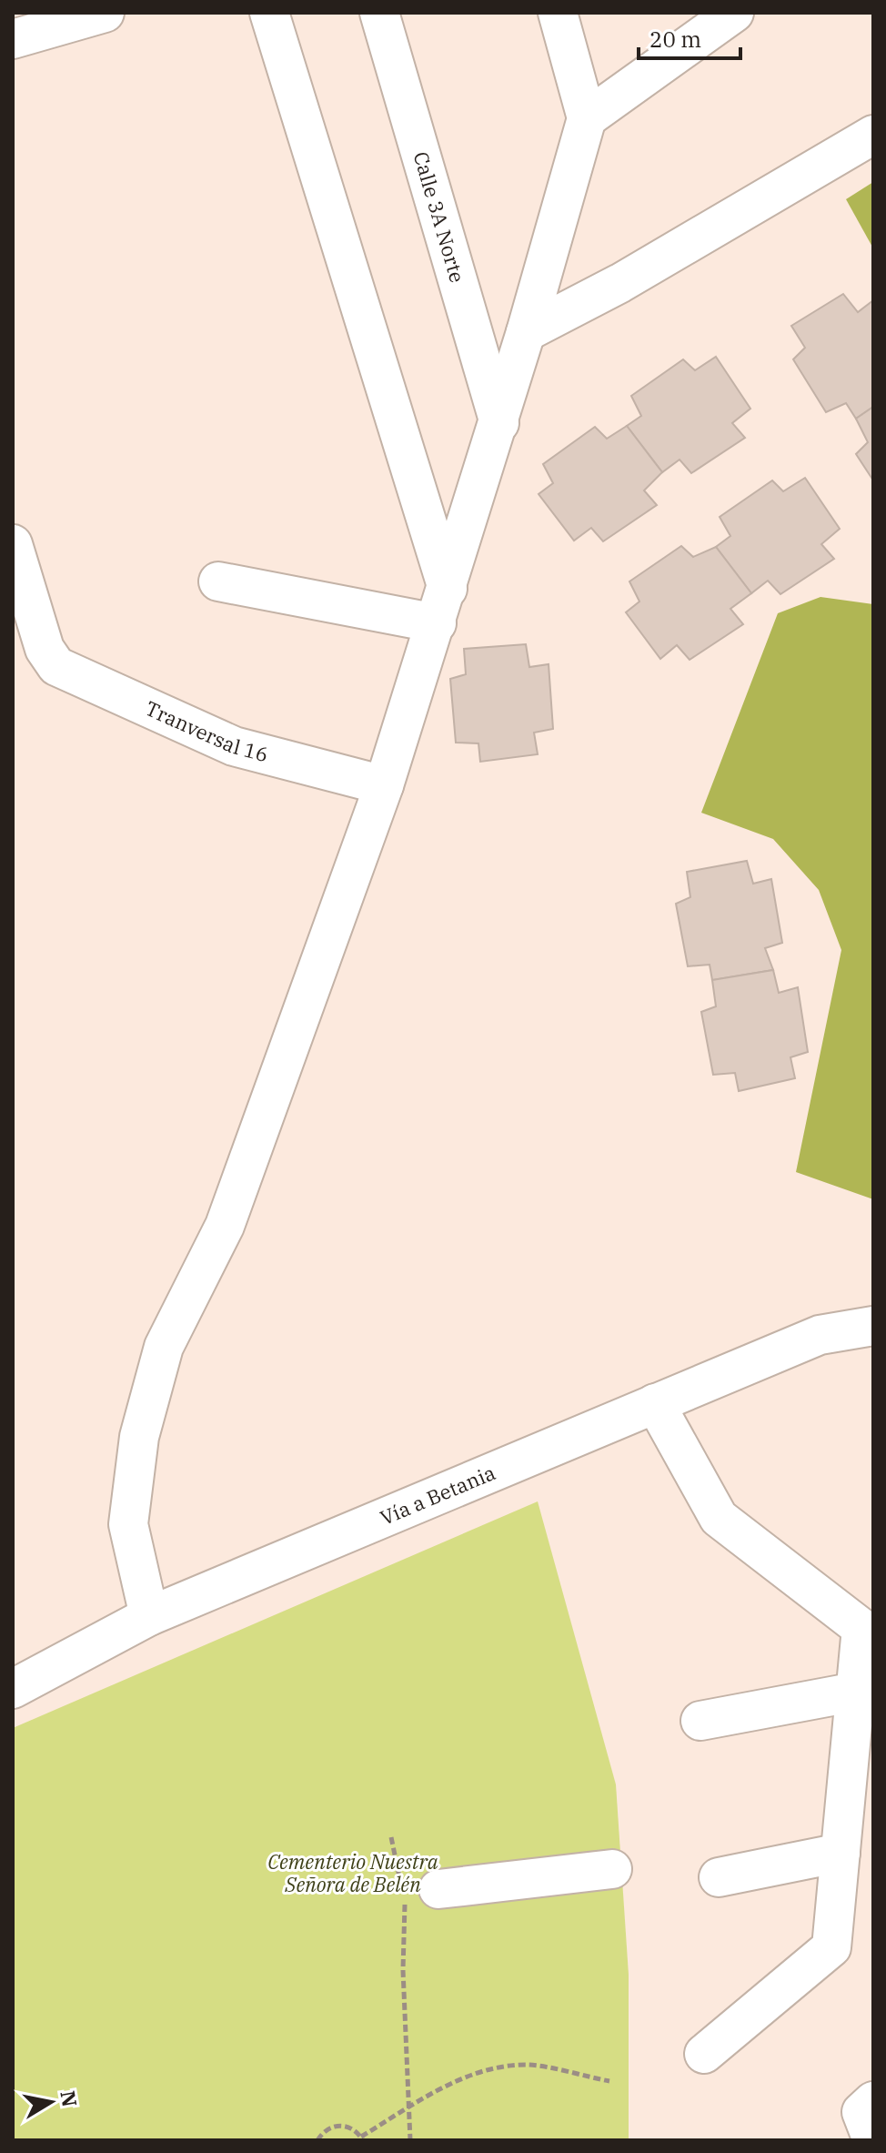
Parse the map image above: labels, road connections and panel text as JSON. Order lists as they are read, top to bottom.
{
  "streets": {
    "street": ["Calle 3A Norte", "Tranversal 16", "Vía a Betania"]
  },
  "parks": ["Cementerio Nuestra Señora de Belén"],
  "scale_bar": "20 m",
  "north": "right"
}
